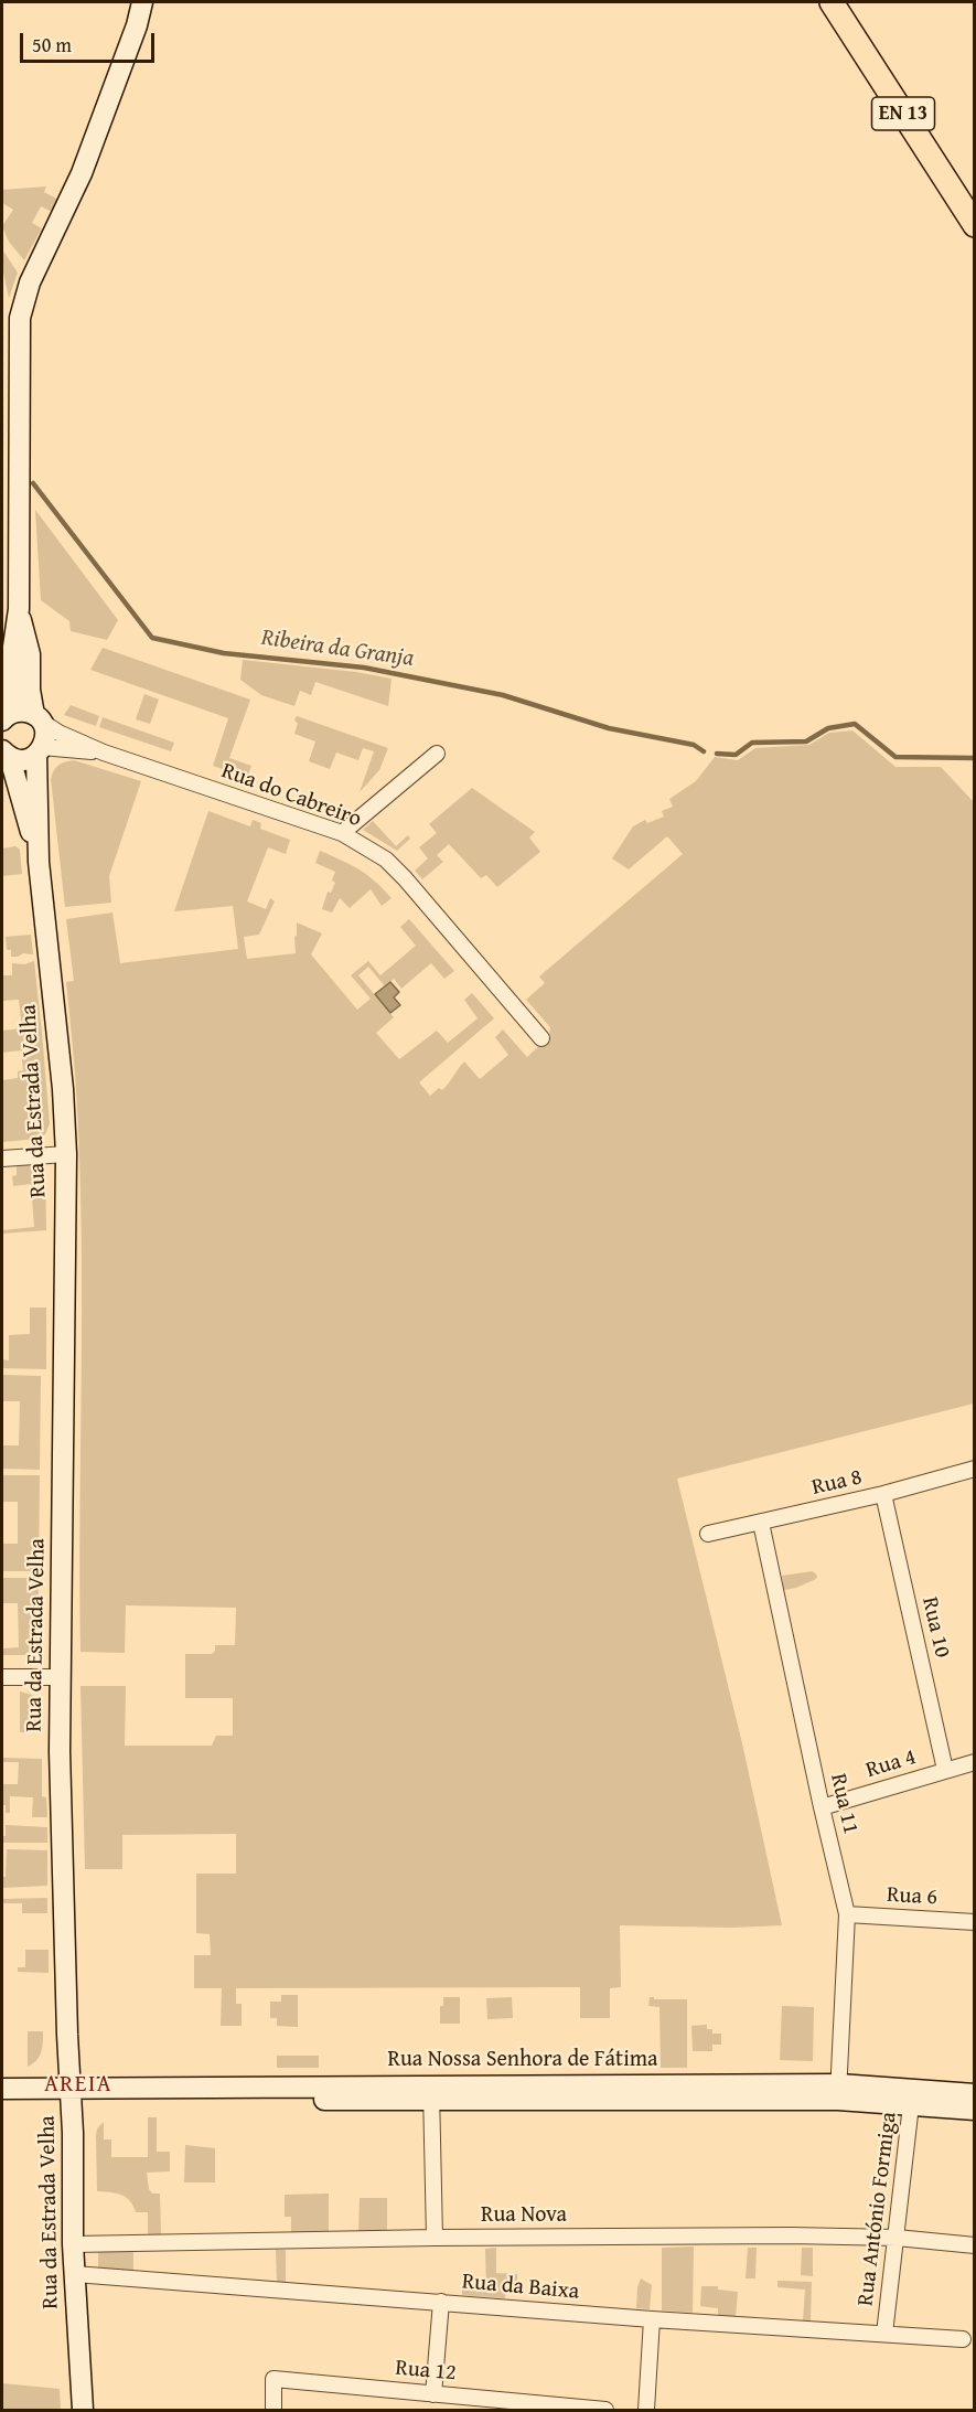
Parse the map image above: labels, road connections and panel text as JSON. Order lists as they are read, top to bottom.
{
  "streets": {
    "main road": ["EN 13"],
    "street": [
      "Rua do Cabreiro",
      "Rua da Estrada Velha",
      "Rua 8",
      "Rua 10",
      "Rua 4",
      "Rua 11",
      "Rua 6",
      "Rua Nossa Senhora de Fátima",
      "Rua António Formiga",
      "Rua Nova",
      "Rua da Baixa",
      "Rua 12"
    ]
  },
  "crossings": [
    ["Rua da Estrada Velha", "Rua Nossa Senhora de Fátima"],
    ["Rua da Estrada Velha", "Rua Nova"],
    ["Rua da Estrada Velha", "Rua da Baixa"],
    ["Rua 8", "Rua 10"],
    ["Rua 8", "Rua 11"],
    ["Rua 10", "Rua 4"],
    ["Rua 4", "Rua 11"],
    ["Rua 11", "Rua 6"],
    ["Rua 11", "Rua Nossa Senhora de Fátima"],
    ["Rua Nossa Senhora de Fátima", "Rua António Formiga"],
    ["Rua António Formiga", "Rua Nova"],
    ["Rua António Formiga", "Rua da Baixa"]
  ],
  "districts": ["AREIA"],
  "water": ["Ribeira da Granja"],
  "scale_bar": "50 m"
}
